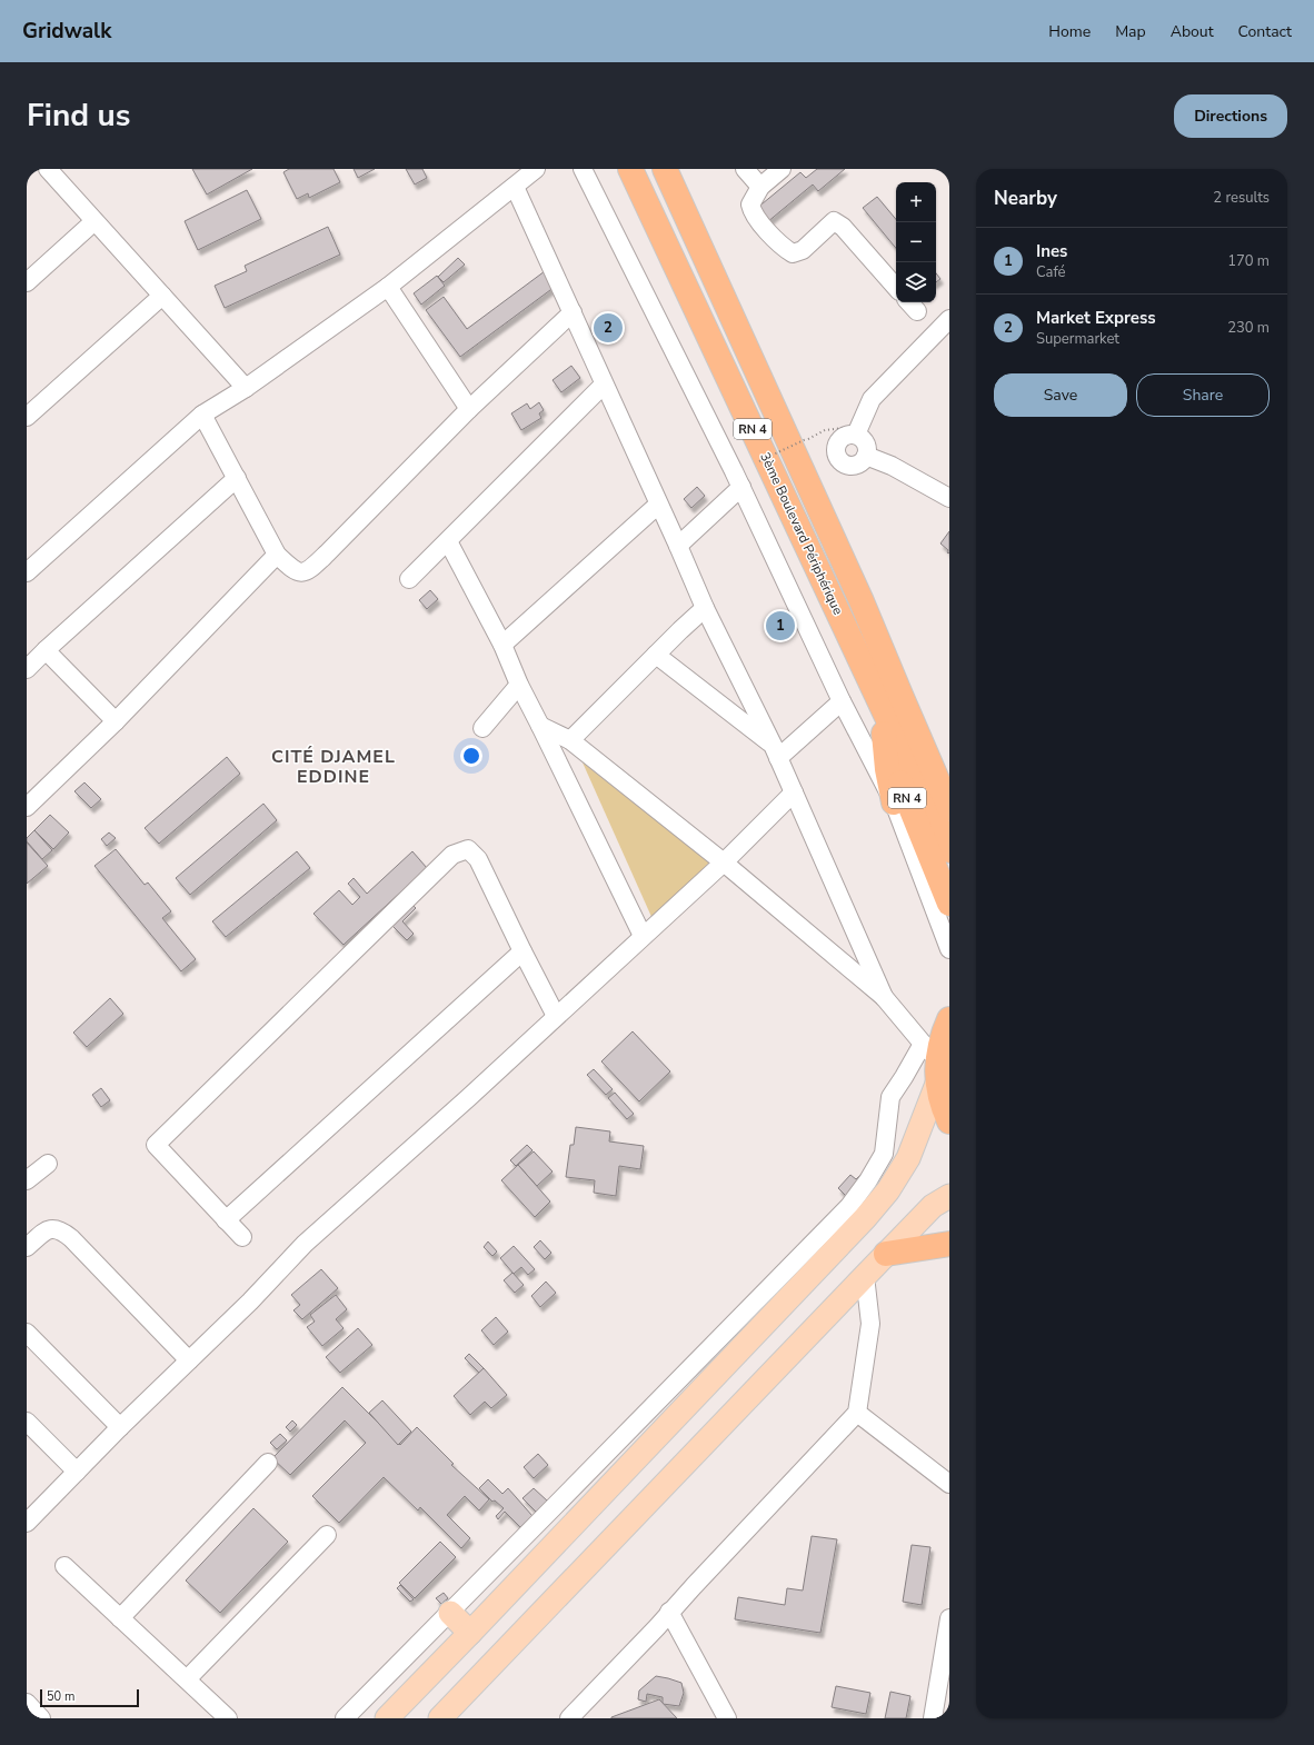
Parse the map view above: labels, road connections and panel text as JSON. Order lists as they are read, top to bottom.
{
  "streets": {
    "highway": ["RN 4", "3ème Boulevard Périphérique"]
  },
  "crossings": [
    ["RN 4", "3ème Boulevard Périphérique"]
  ],
  "districts": ["CITÉ DJAMEL EDDINE"],
  "scale_bar": "50 m",
  "page": {
    "header": "Gridwalk",
    "nav": [
      "Home",
      "Map",
      "About",
      "Contact"
    ],
    "title": "Find us",
    "buttons": [
      "Directions",
      ["Save", "Share"]
    ],
    "heading": ["Nearby", "2 results"],
    "map_buttons": ["+", "−"],
    "list": [
      {
        "mark": "1",
        "name": "Ines",
        "note": "Café",
        "value": "170 m"
      },
      {
        "mark": "2",
        "name": "Market Express",
        "note": "Supermarket",
        "value": "230 m"
      }
    ],
    "pins": ["2", "1"],
    "scale": "50 m"
  }
}
